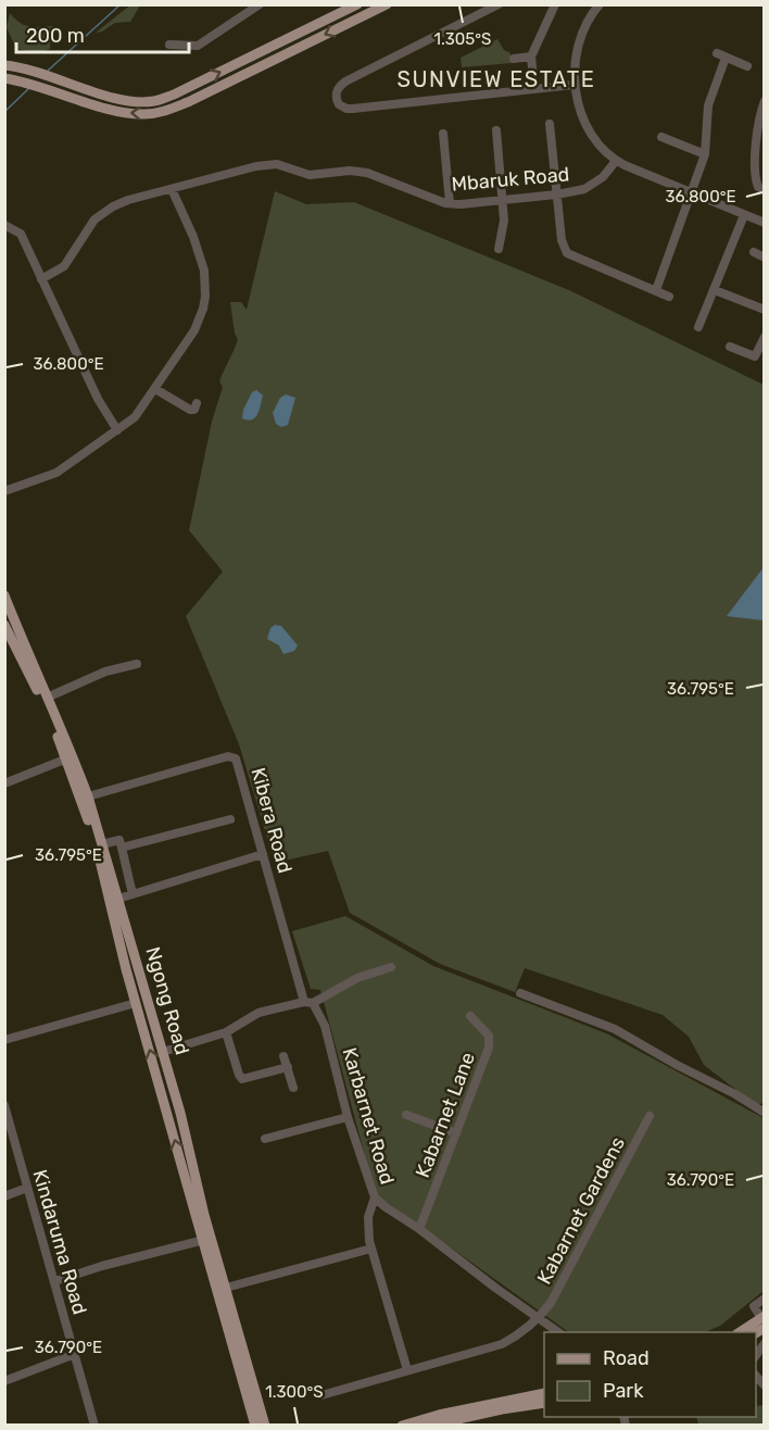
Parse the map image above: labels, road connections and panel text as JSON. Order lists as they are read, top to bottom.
{
  "streets": {
    "main road": ["Ngong Road"],
    "street": [
      "Mbaruk Road",
      "Kibera Road",
      "Kabarnet Lane",
      "Karbarnet Road",
      "Kabarnet Gardens",
      "Kindaruma Road"
    ]
  },
  "crossings": [
    ["Kibera Road", "Ngong Road"],
    ["Kibera Road", "Karbarnet Road"],
    ["Kabarnet Lane", "Karbarnet Road"],
    ["Karbarnet Road", "Kabarnet Gardens"]
  ],
  "districts": ["SUNVIEW ESTATE"],
  "legend": ["Road", "Park"],
  "scale_bar": "200 m",
  "coordinates": [
    "1.305°S",
    "36.800°E",
    "36.795°E",
    "36.790°E",
    "1.300°S"
  ]
}
